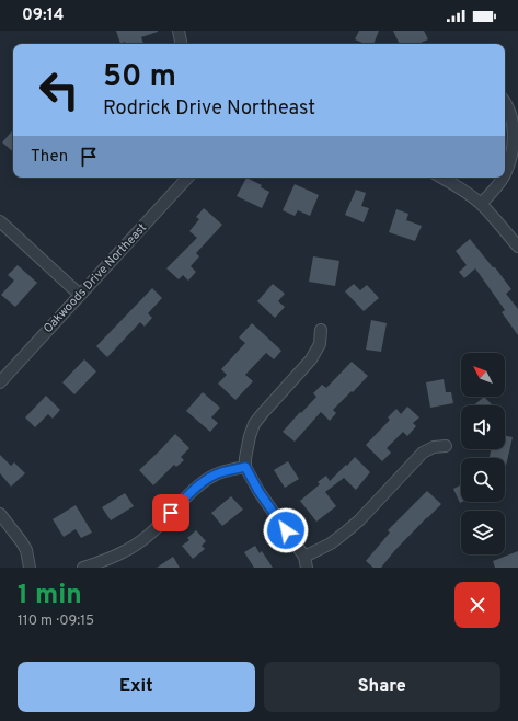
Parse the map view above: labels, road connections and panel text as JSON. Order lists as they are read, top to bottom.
{
  "streets": {
    "street": ["Oakwoods Drive Northeast"]
  },
  "north": "top left",
  "page": {
    "status": "09:14",
    "turn": ["50 m", "Rodrick Drive Northeast"],
    "then": "Then",
    "heading": ["1 min", "110 m · 09:15"],
    "buttons": ["Exit", "Share"]
  }
}
